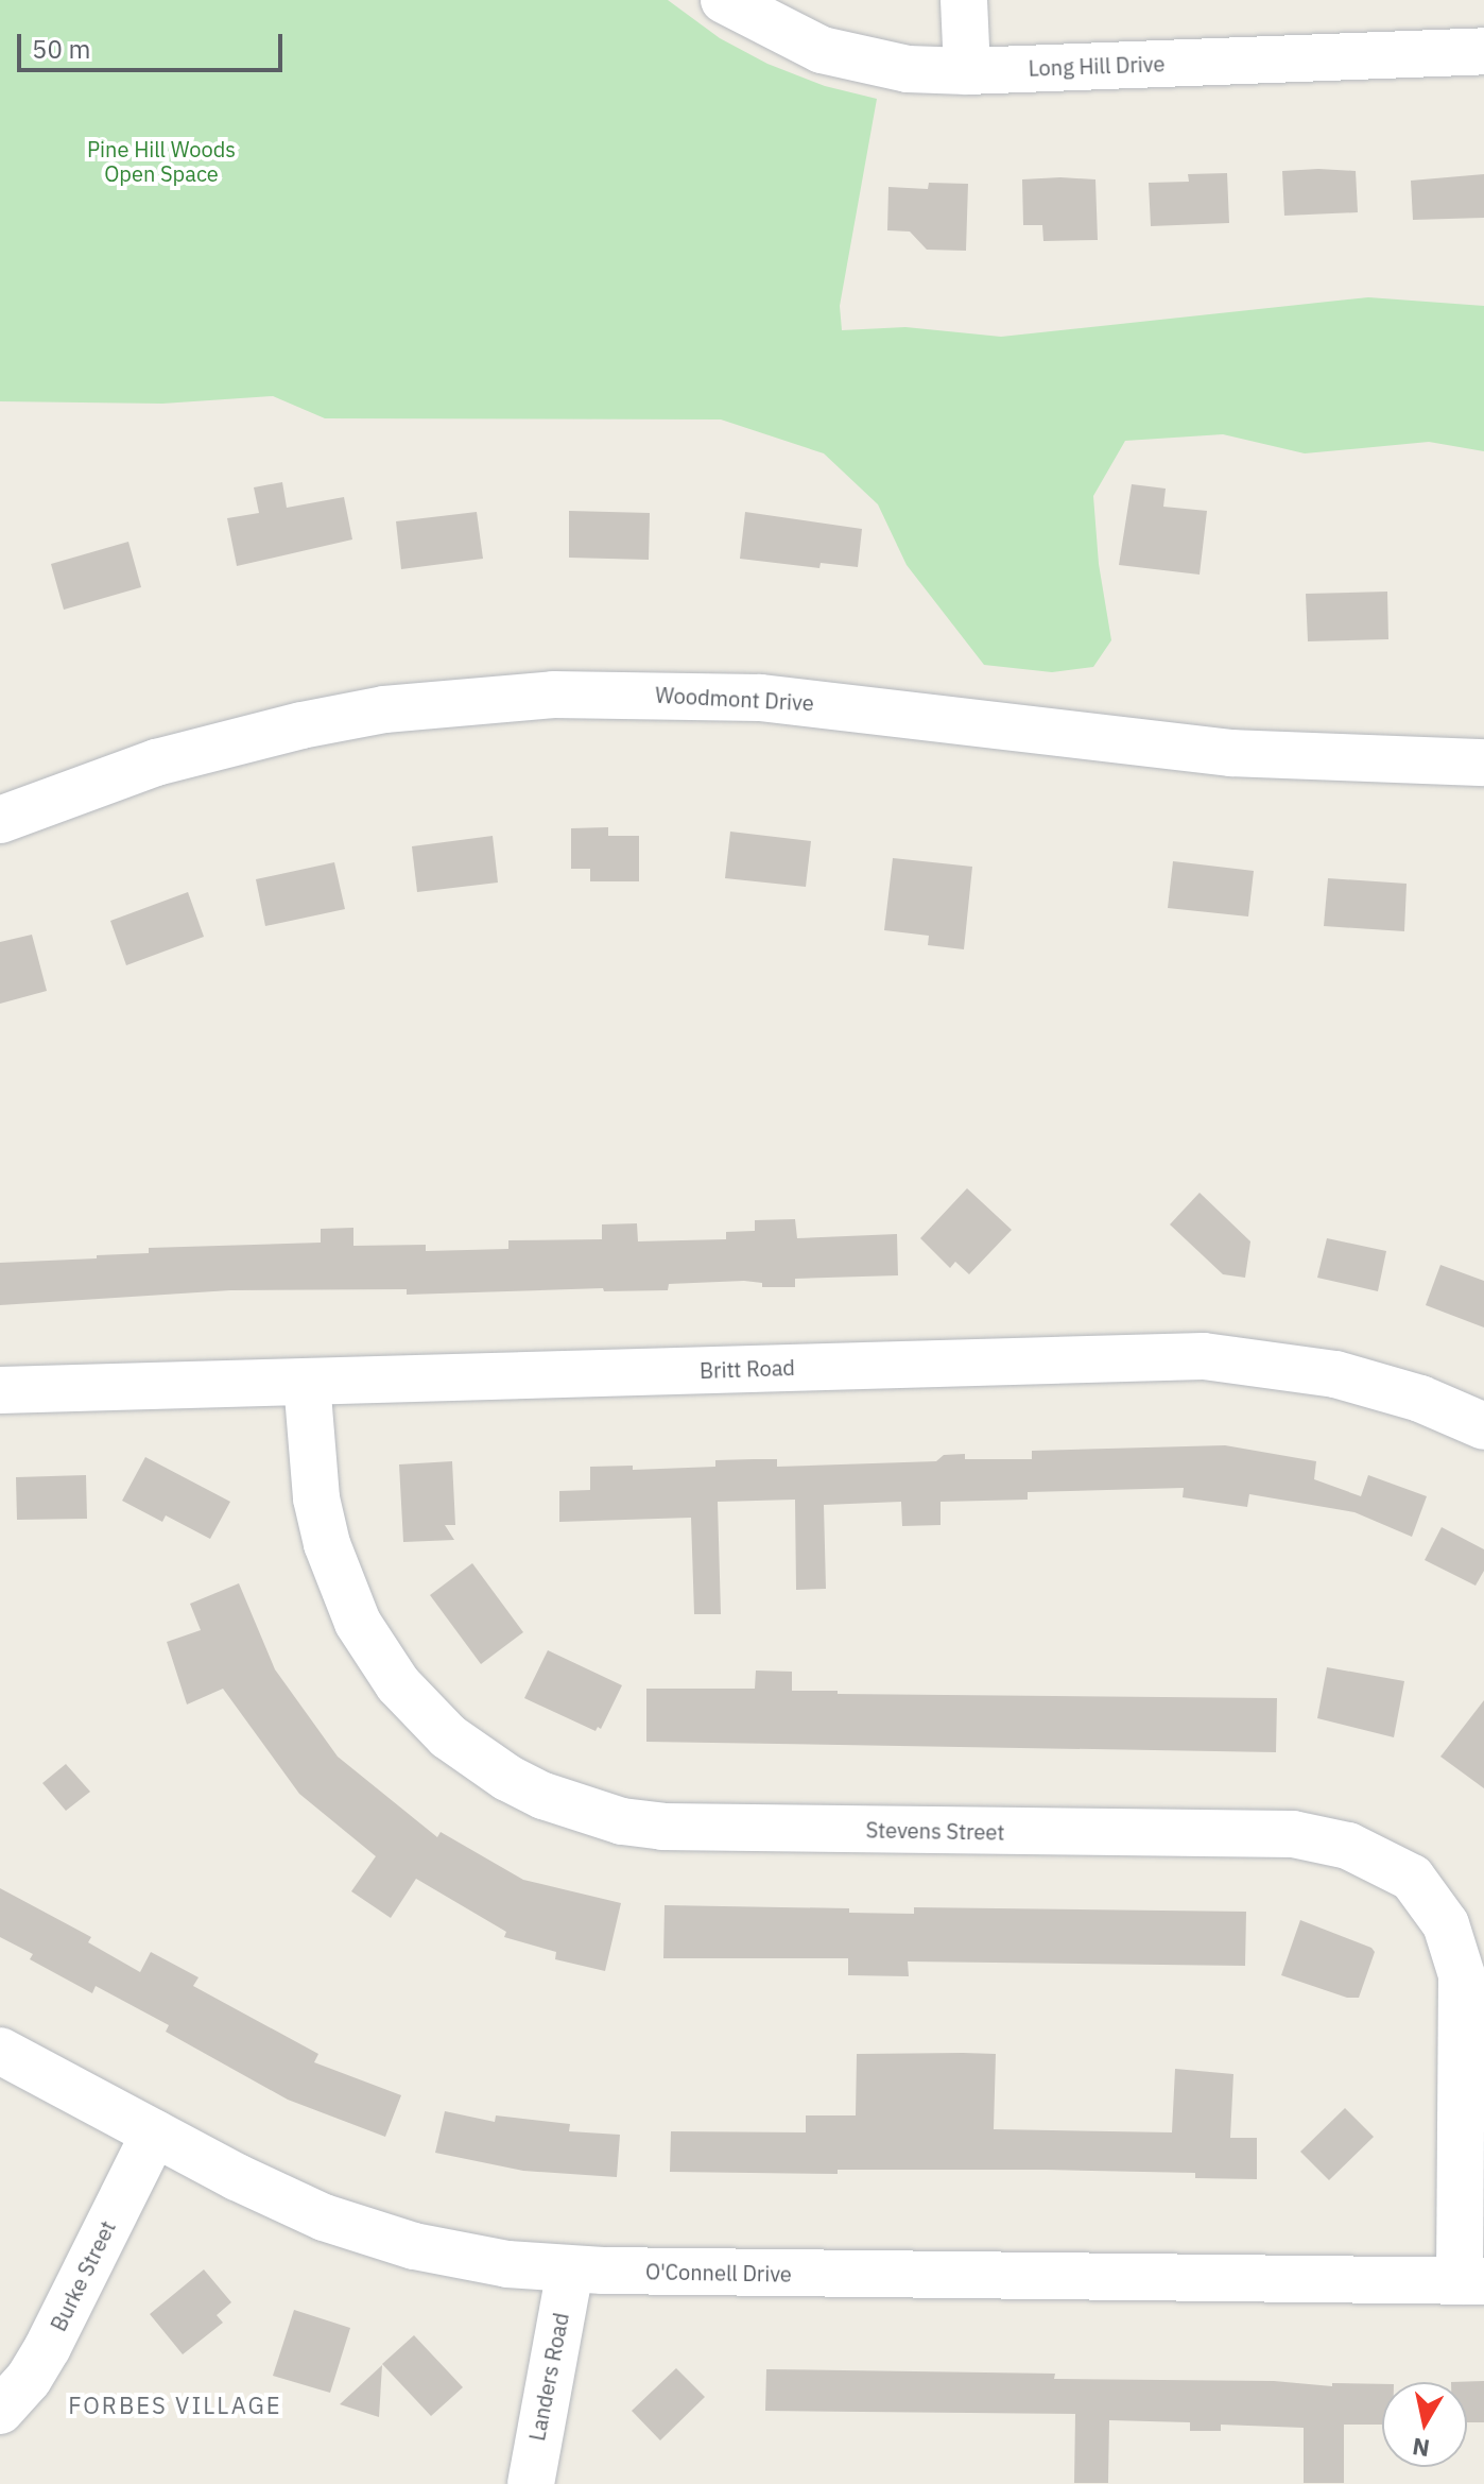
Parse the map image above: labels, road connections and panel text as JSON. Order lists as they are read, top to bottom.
{
  "streets": {
    "street": [
      "Long Hill Drive",
      "Woodmont Drive",
      "Britt Road",
      "Stevens Street",
      "O'Connell Drive",
      "Burke Street",
      "Landers Road"
    ]
  },
  "crossings": [
    ["Britt Road", "Stevens Street"],
    ["Stevens Street", "O'Connell Drive"],
    ["O'Connell Drive", "Burke Street"],
    ["O'Connell Drive", "Landers Road"]
  ],
  "districts": ["FORBES VILLAGE"],
  "parks": ["Pine Hill Woods Open Space"],
  "scale_bar": "50 m",
  "north": "bottom"
}
